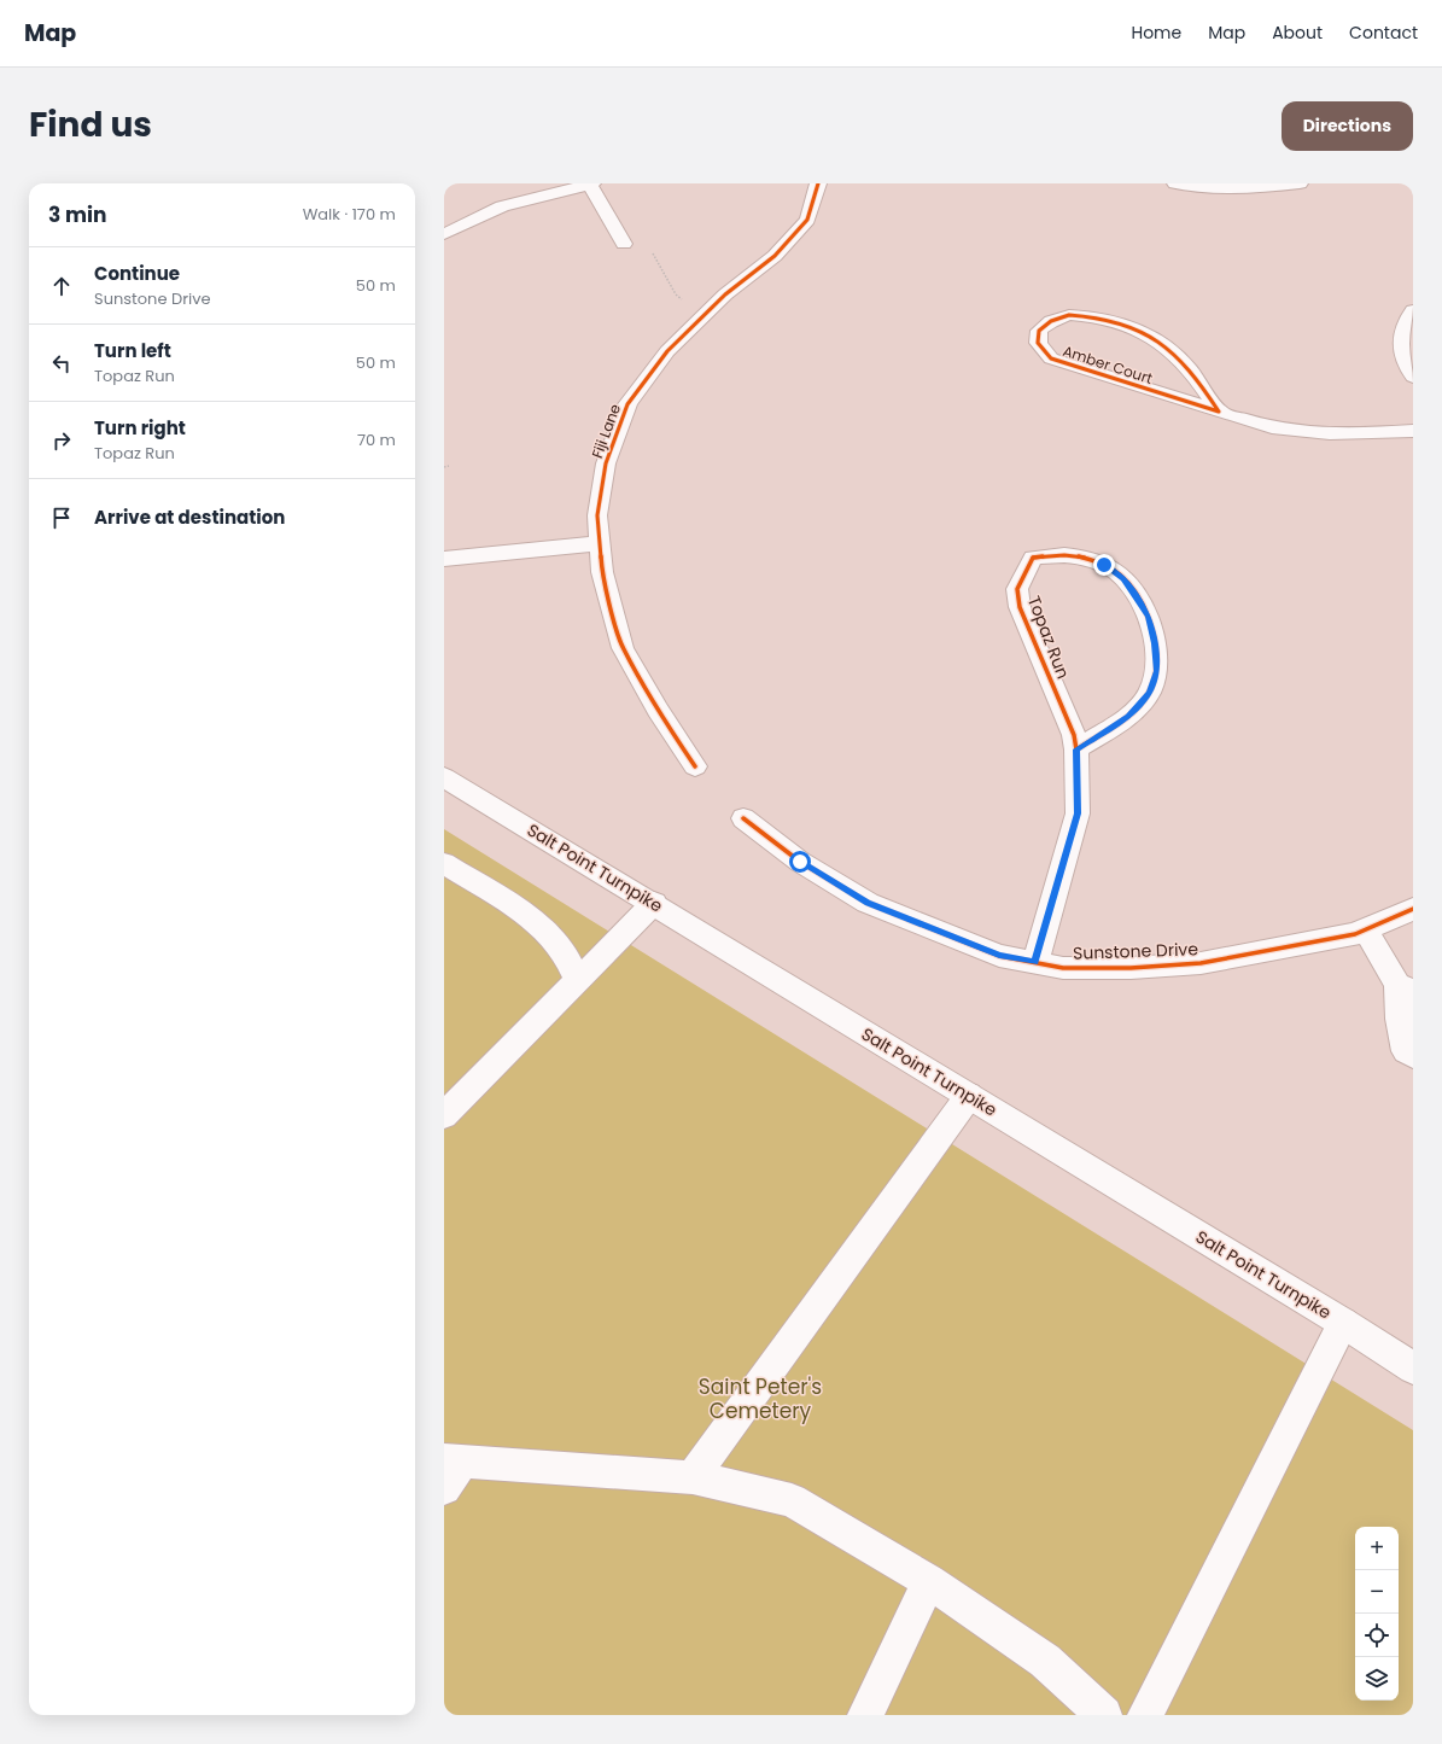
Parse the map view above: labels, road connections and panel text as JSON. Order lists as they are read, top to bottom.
{
  "streets": {
    "street": [
      "Amber Court",
      "Fiji Lane",
      "Topaz Run",
      "Salt Point Turnpike",
      "Sunstone Drive"
    ]
  },
  "crossings": [
    ["Topaz Run", "Sunstone Drive"]
  ],
  "parks": ["Saint Peter's Cemetery"],
  "page": {
    "header": "Map",
    "nav": [
      "Home",
      "Map",
      "About",
      "Contact"
    ],
    "title": "Find us",
    "buttons": "Directions",
    "heading": ["3 min", "Walk · 170 m"],
    "list": [
      ["Continue", "Sunstone Drive", "50 m"],
      ["Turn left", "Topaz Run", "50 m"],
      ["Turn right", "Topaz Run", "70 m"],
      "Arrive at destination"
    ],
    "map_buttons": ["+", "−"]
  }
}
